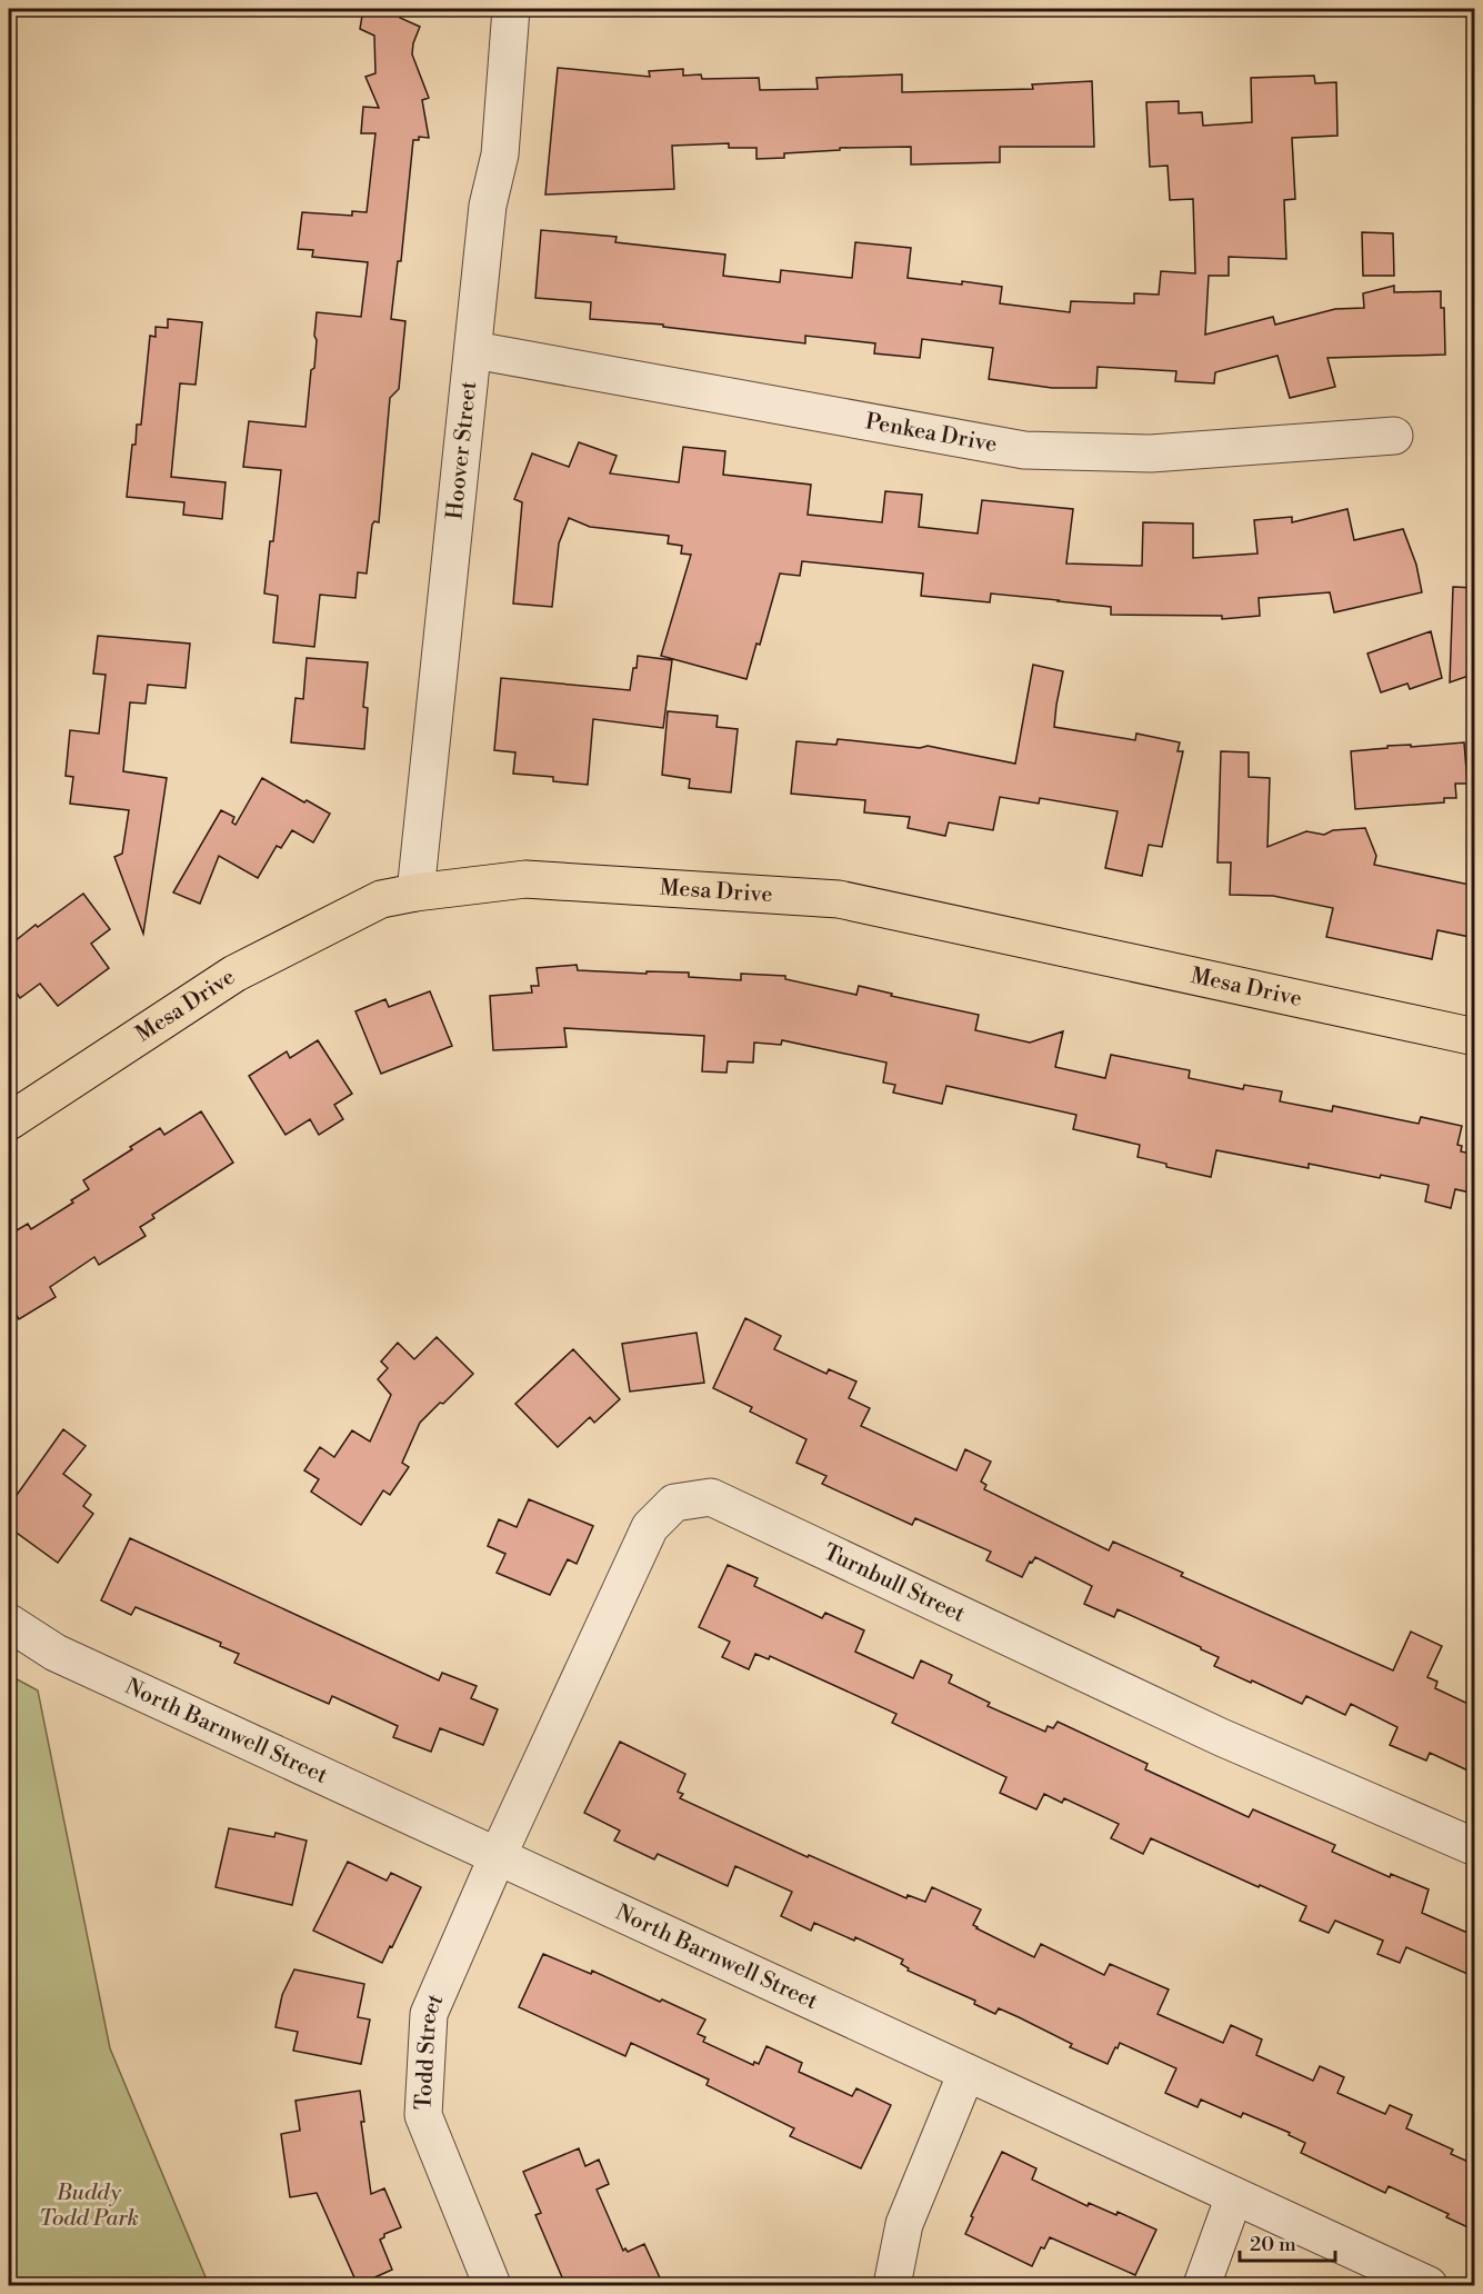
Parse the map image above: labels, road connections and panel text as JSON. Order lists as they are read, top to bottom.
{
  "streets": {
    "main road": ["Mesa Drive"],
    "street": [
      "Penkea Drive",
      "Hoover Street",
      "Turnbull Street",
      "North Barnwell Street",
      "Todd Street"
    ]
  },
  "crossings": [
    ["Penkea Drive", "Hoover Street"],
    ["Hoover Street", "Mesa Drive"],
    ["Turnbull Street", "North Barnwell Street"],
    ["Turnbull Street", "Todd Street"],
    ["North Barnwell Street", "Todd Street"]
  ],
  "parks": ["Buddy Todd Park"],
  "scale_bar": "20 m"
}
